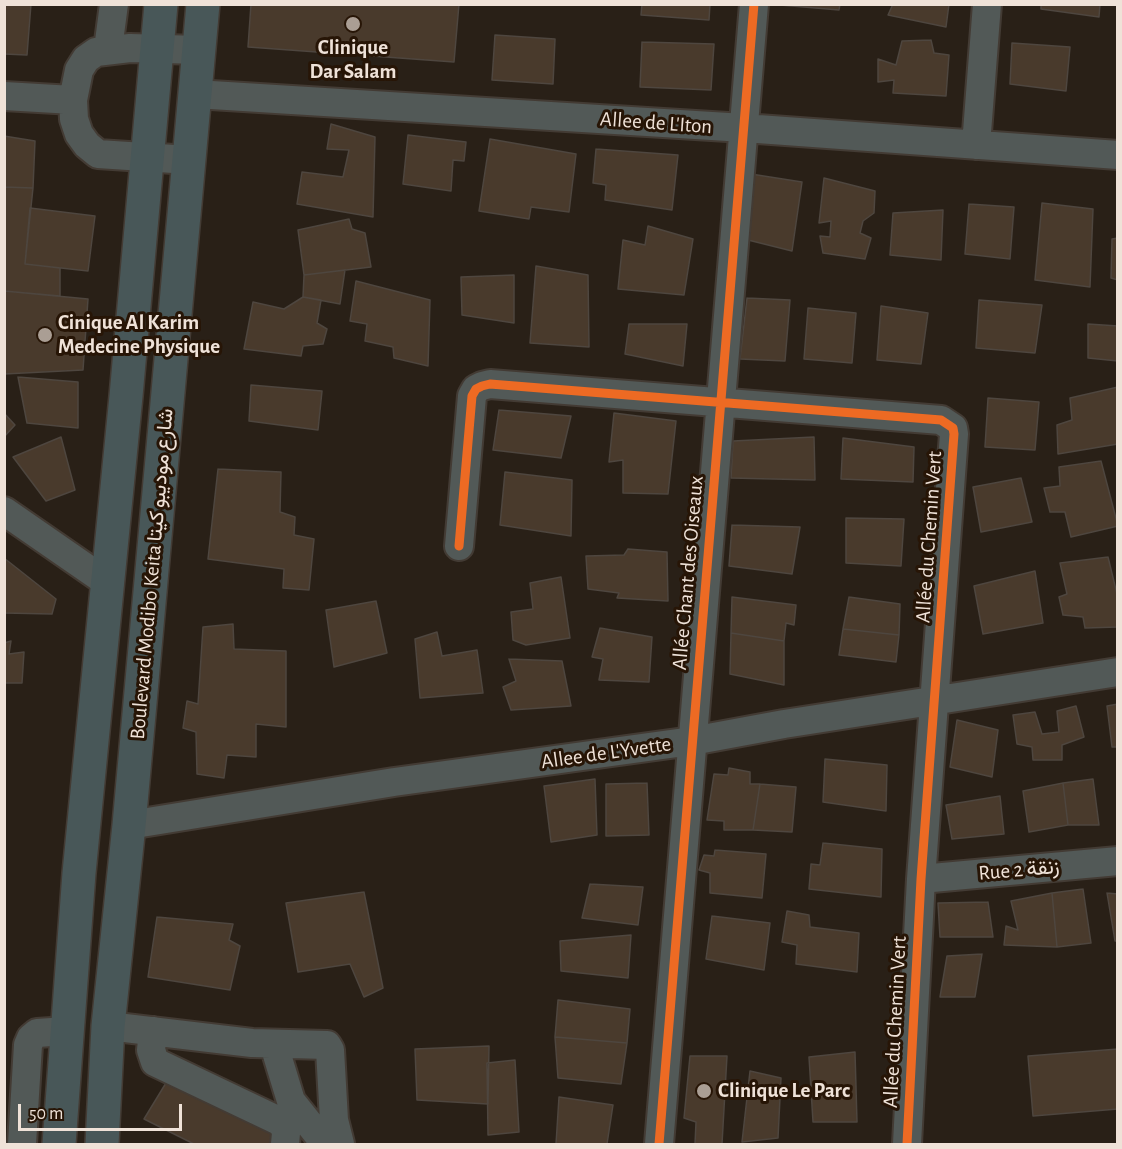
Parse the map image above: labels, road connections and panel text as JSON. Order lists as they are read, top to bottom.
{
  "streets": {
    "main road": ["Boulevard Modibo Keita شارع موديبو كيتا"],
    "street": [
      "Allee de L'Iton",
      "Allée du Chemin Vert",
      "Allée Chant des Oiseaux",
      "Allee de L'Yvette",
      "Rue 2 زنقة"
    ]
  },
  "crossings": [
    ["Allee de L'Iton", "Allée Chant des Oiseaux"],
    ["Allee de L'Iton", "Boulevard Modibo Keita شارع موديبو كيتا"],
    ["Allée du Chemin Vert", "Allée Chant des Oiseaux"],
    ["Allée du Chemin Vert", "Allee de L'Yvette"],
    ["Allée du Chemin Vert", "Rue 2 زنقة"],
    ["Allée Chant des Oiseaux", "Allee de L'Yvette"],
    ["Boulevard Modibo Keita شارع موديبو كيتا", "Allee de L'Yvette"]
  ],
  "places": ["Clinique Dar Salam", "Cinique Al Karim Medecine Physique", "Clinique Le Parc"],
  "scale_bar": "50 m"
}
